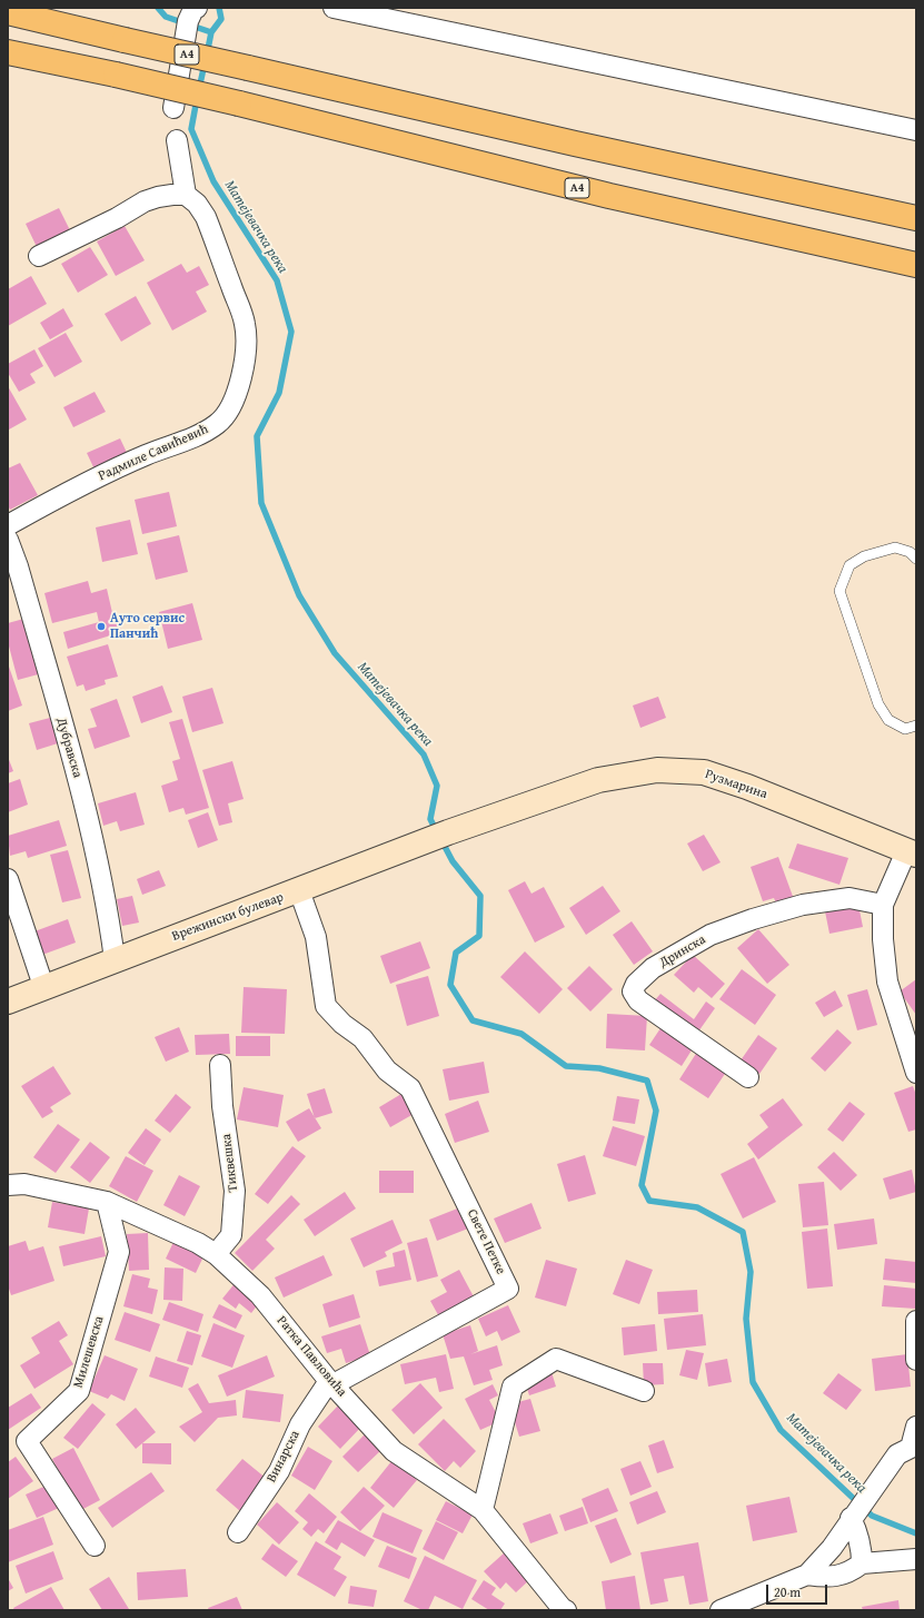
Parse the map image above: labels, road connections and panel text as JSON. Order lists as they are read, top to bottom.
{
  "streets": {
    "highway": ["A4"],
    "main road": ["Рузмарина", "Врежински булевар"],
    "street": [
      "Радмиле Савићевић",
      "Дубравска",
      "Дринска",
      "Тиквешка",
      "Свете Петке",
      "Милешевска",
      "Ратка Павловића",
      "Винарска"
    ]
  },
  "crossings": [
    ["Дубравска", "Врежински булевар"],
    ["Рузмарина", "Врежински булевар"],
    ["Врежински булевар", "Свете Петке"],
    ["Тиквешка", "Ратка Павловића"],
    ["Свете Петке", "Ратка Павловића"],
    ["Свете Петке", "Винарска"],
    ["Милешевска", "Ратка Павловића"],
    ["Ратка Павловића", "Винарска"]
  ],
  "water": ["Матејевачка река"],
  "places": ["Ауто сервис Панчић"],
  "scale_bar": "20 m"
}
